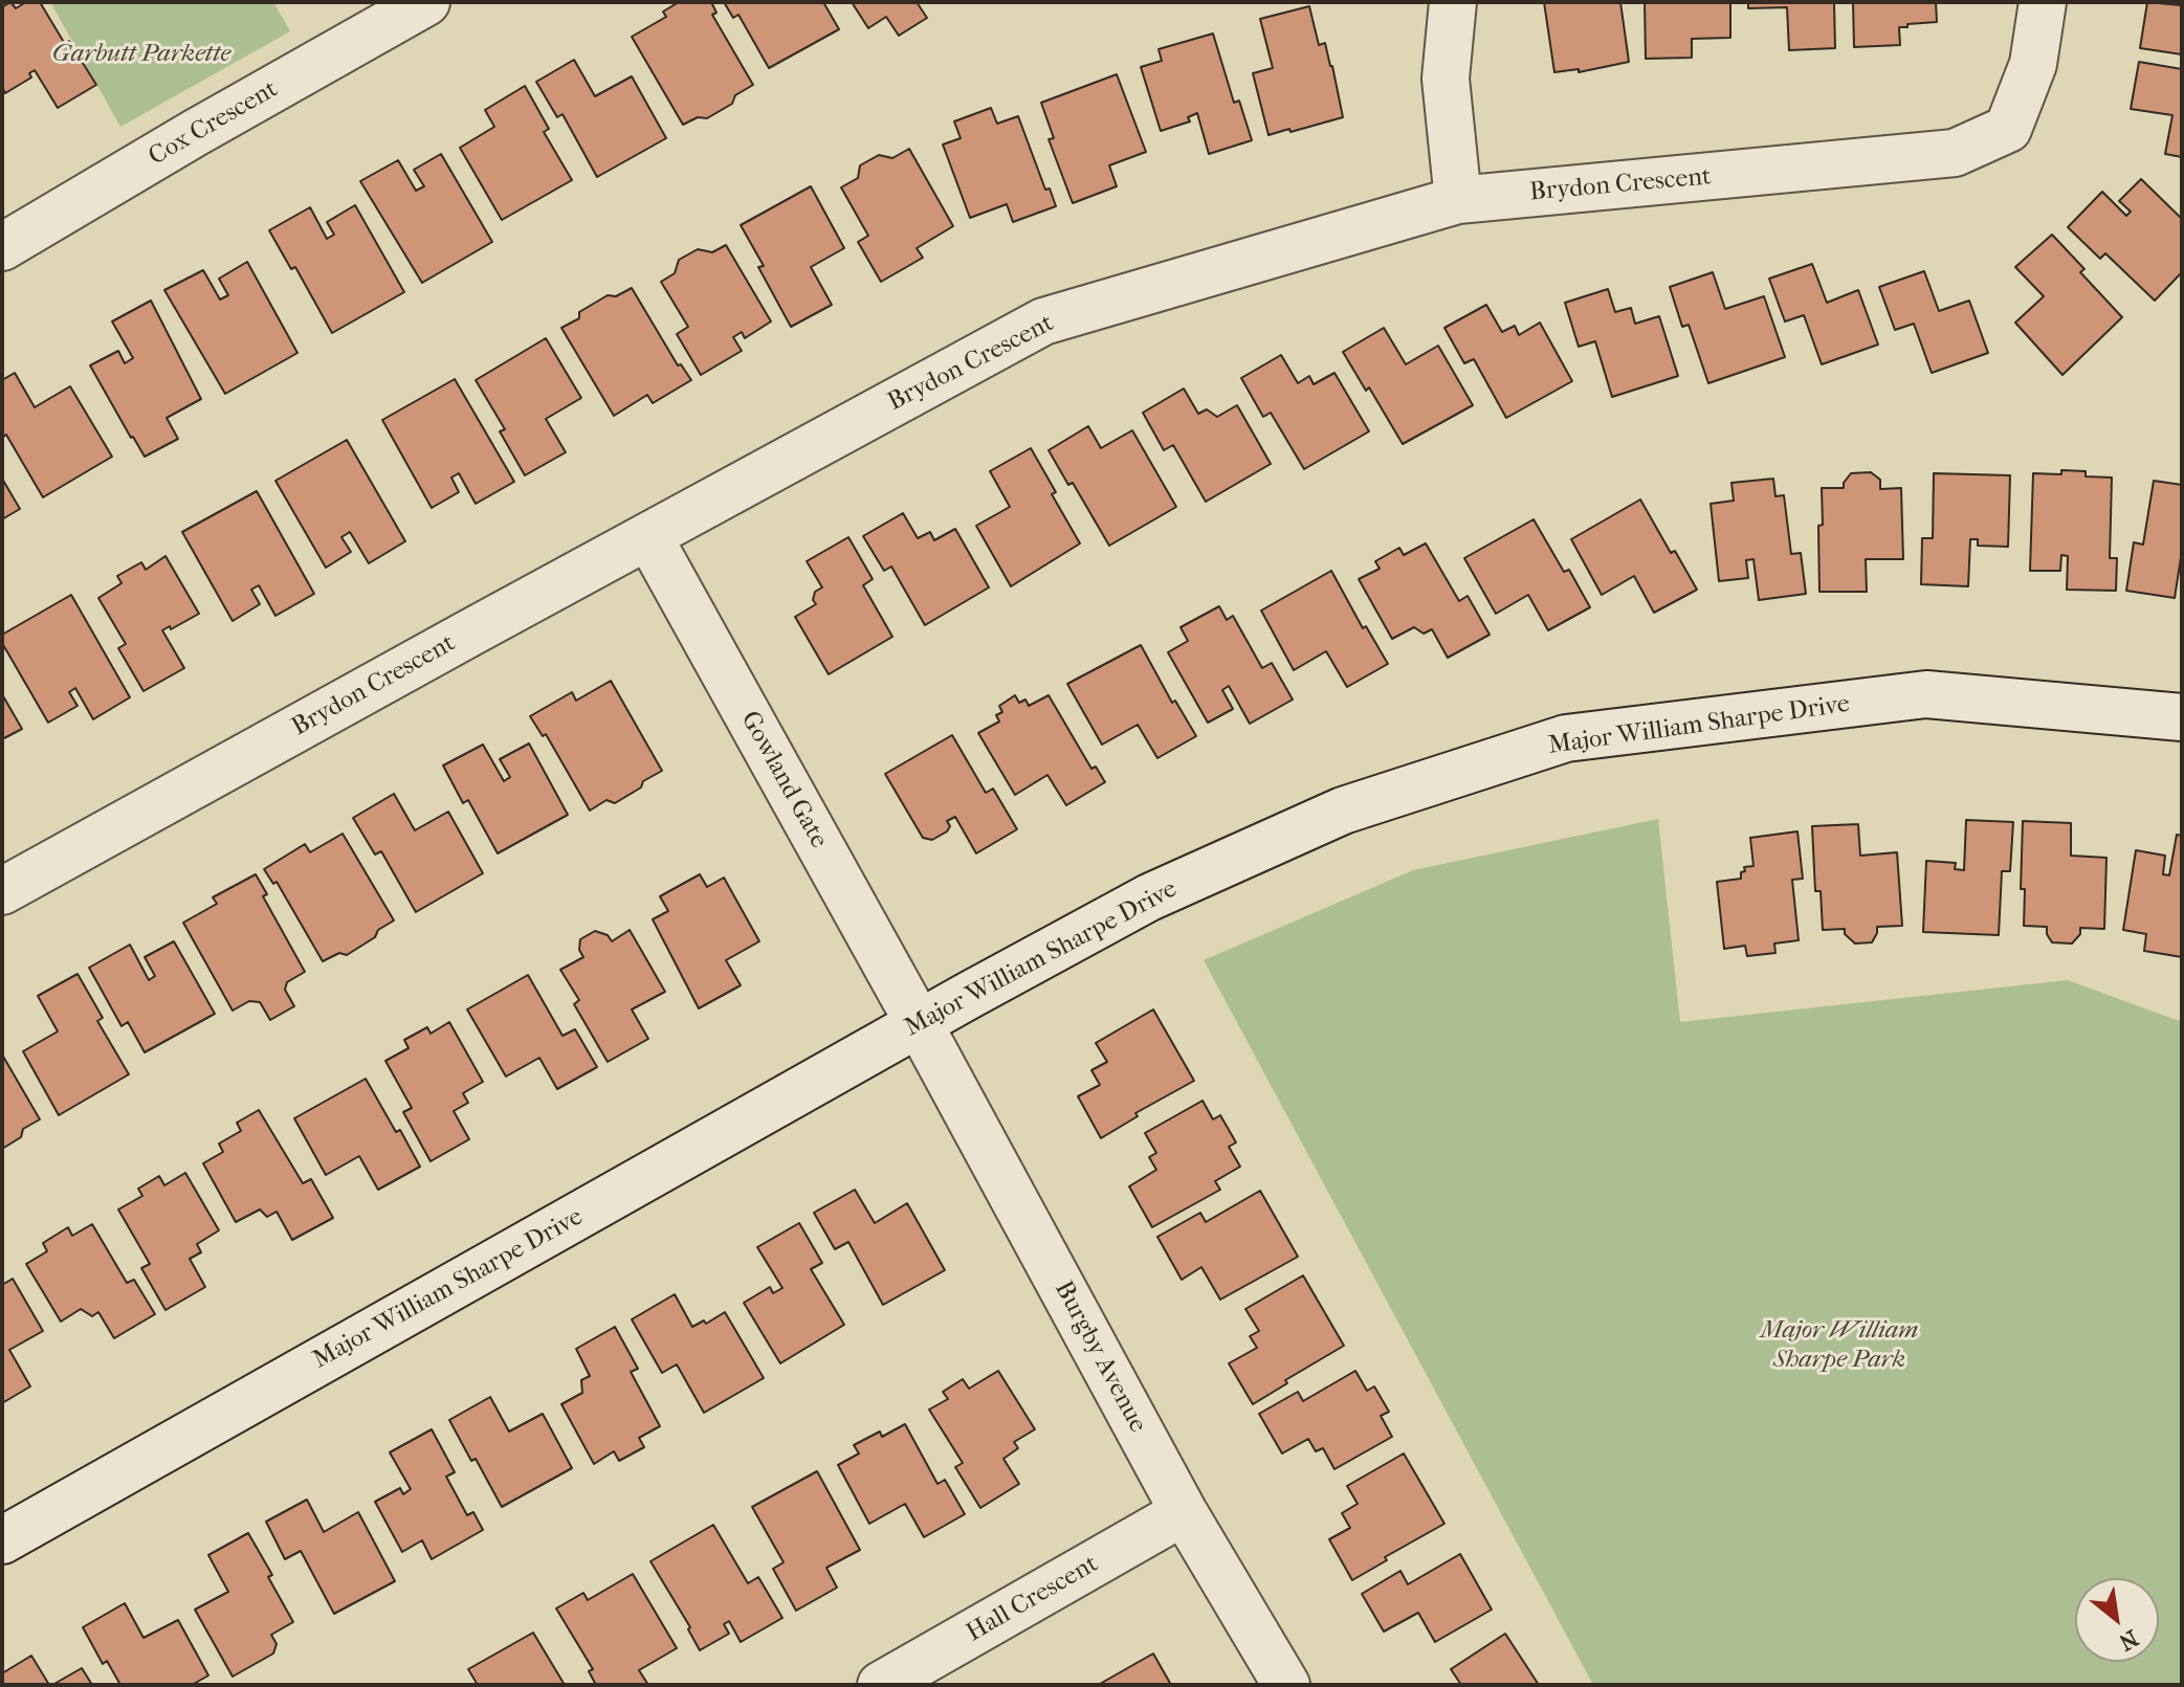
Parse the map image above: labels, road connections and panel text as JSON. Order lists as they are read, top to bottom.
{
  "streets": {
    "street": [
      "Cox Crescent",
      "Brydon Crescent",
      "Major William Sharpe Drive",
      "Gowland Gate",
      "Burgby Avenue",
      "Hall Crescent"
    ]
  },
  "crossings": [
    ["Brydon Crescent", "Gowland Gate"],
    ["Major William Sharpe Drive", "Gowland Gate"],
    ["Major William Sharpe Drive", "Burgby Avenue"],
    ["Gowland Gate", "Burgby Avenue"],
    ["Burgby Avenue", "Hall Crescent"]
  ],
  "parks": ["Garbutt Parkette", "Major William Sharpe Park"],
  "north": "bottom right"
}
